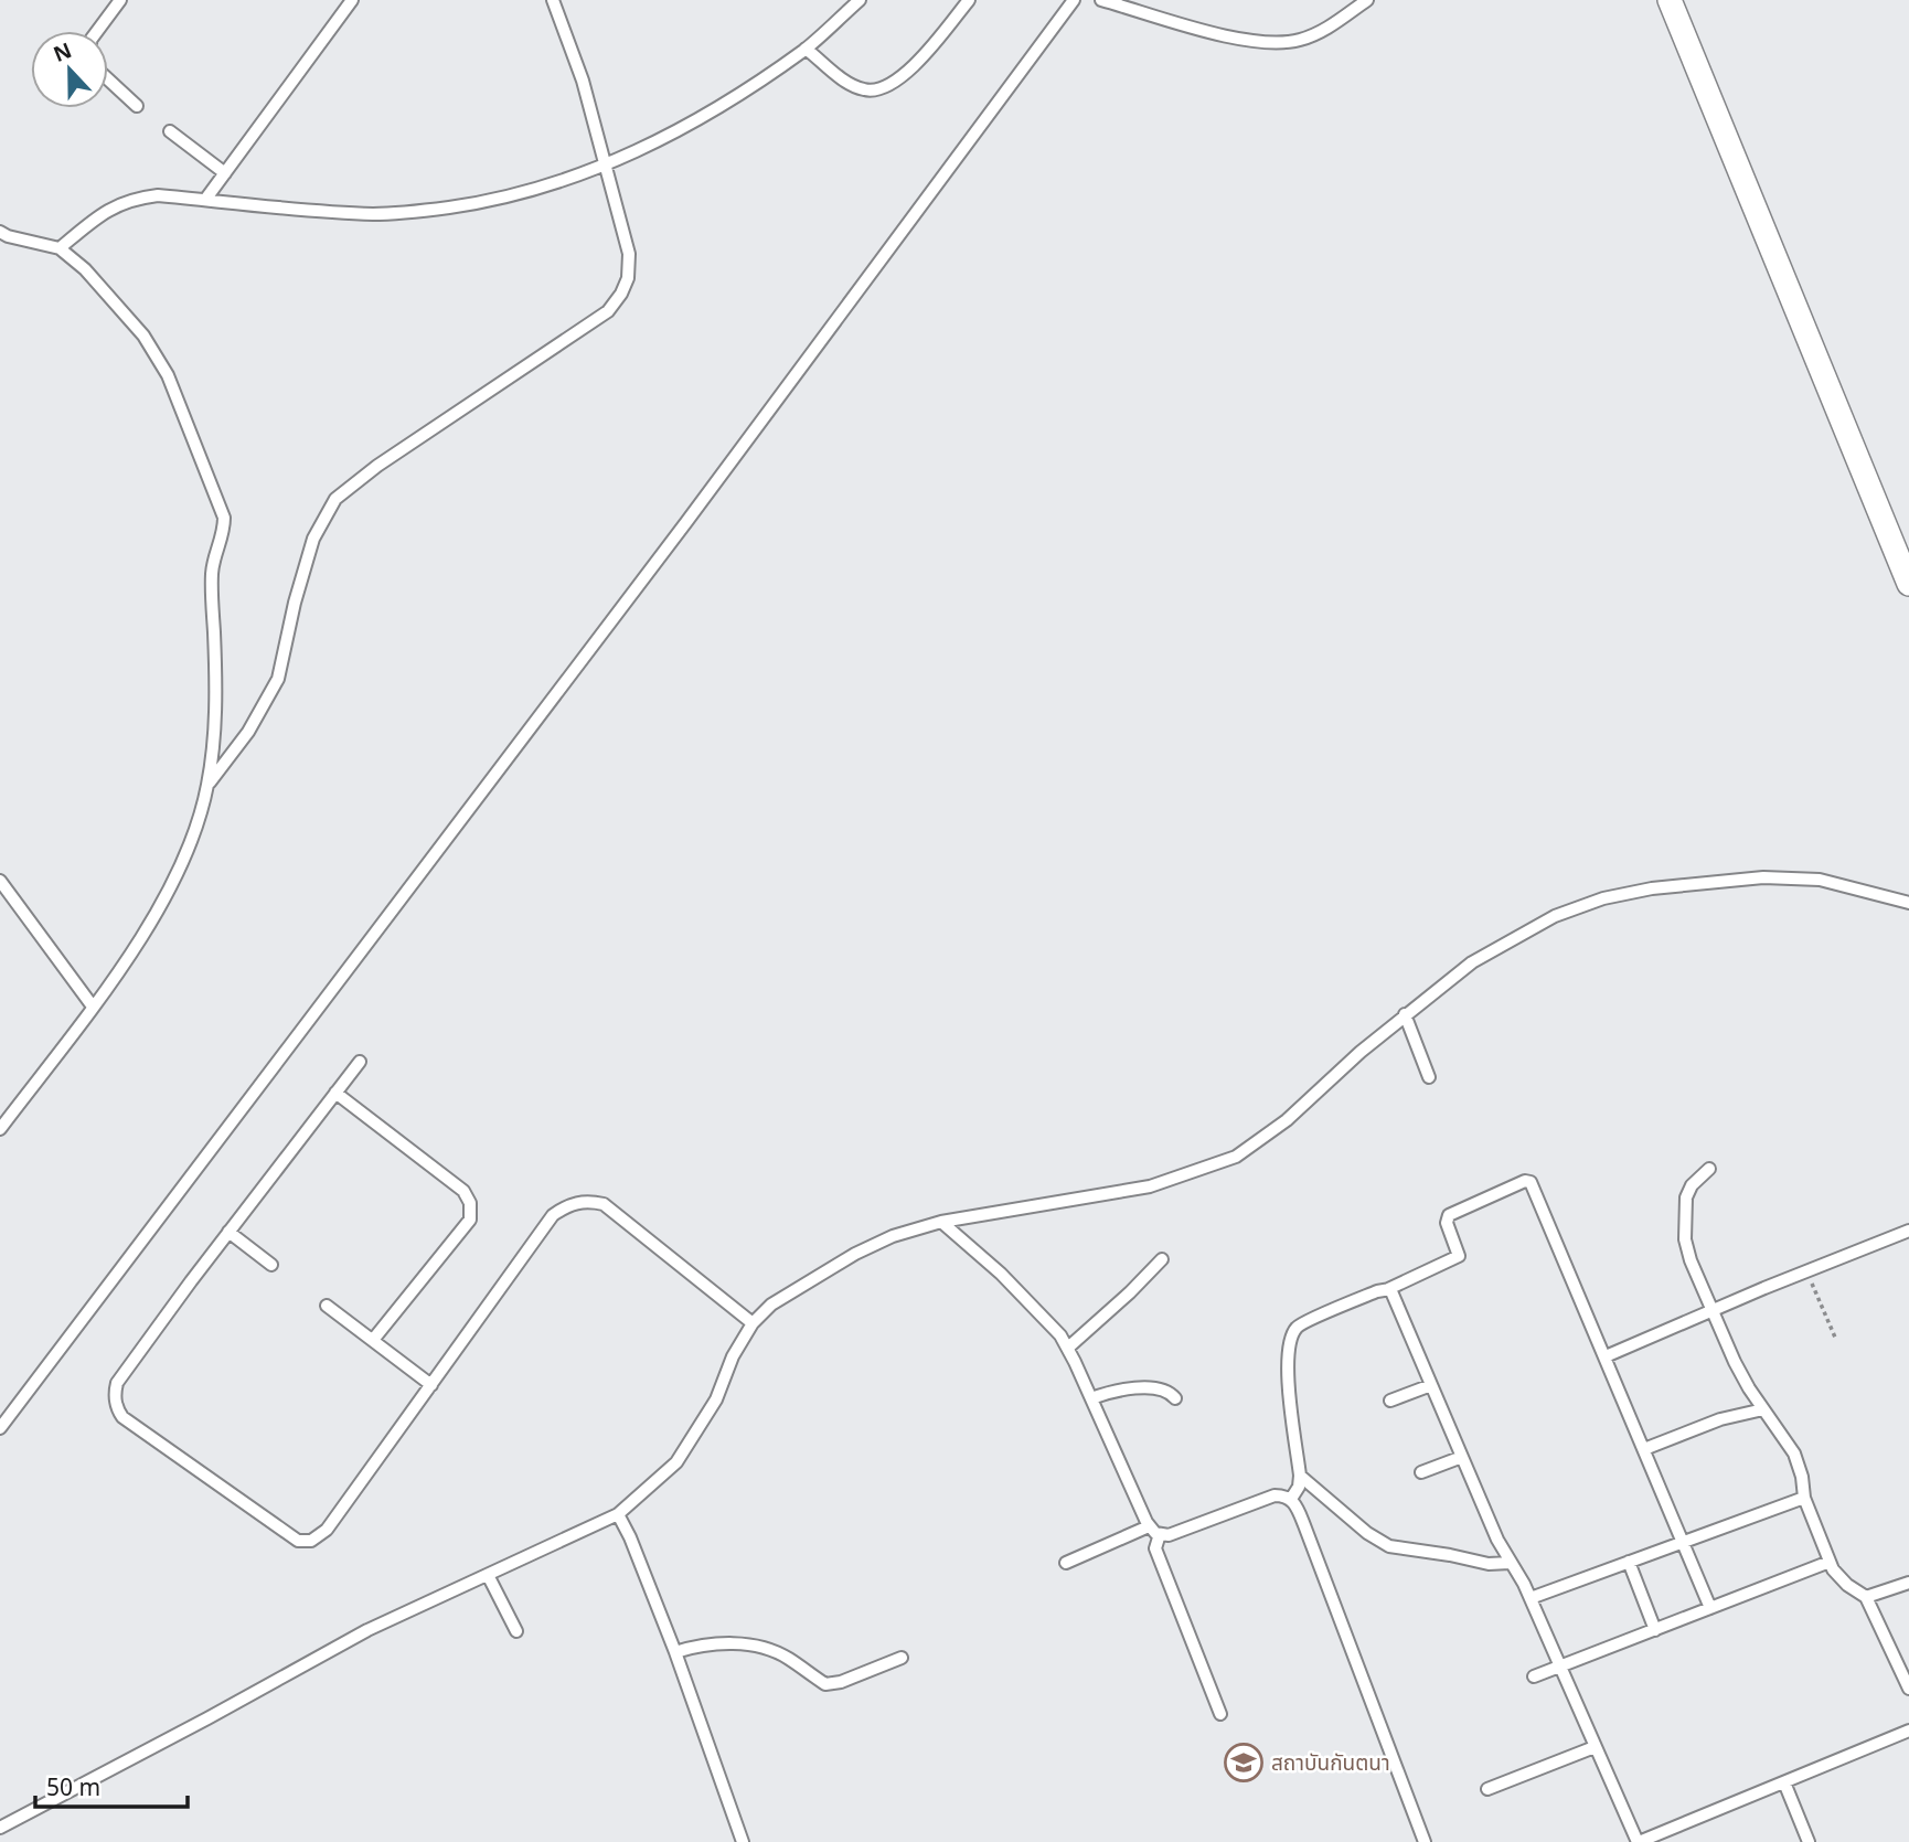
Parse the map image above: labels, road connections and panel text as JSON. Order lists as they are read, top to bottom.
{
  "places": {
    "school or university": ["สถาบันกันตนา"]
  },
  "scale_bar": "50 m",
  "north": "top"
}
